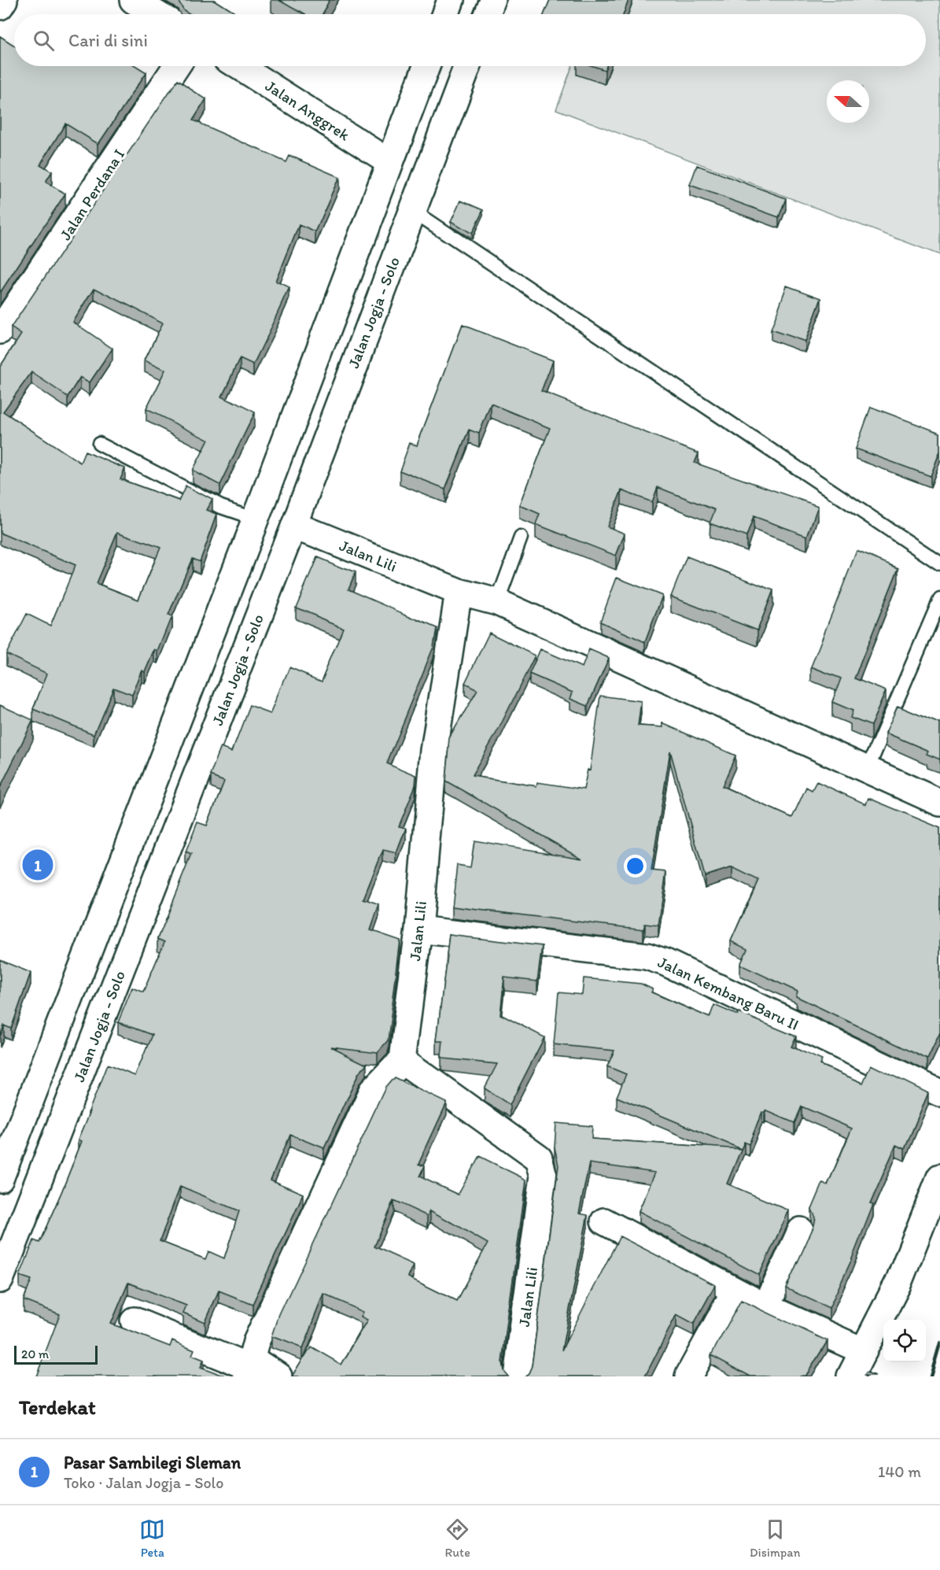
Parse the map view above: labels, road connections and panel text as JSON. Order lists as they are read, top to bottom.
{
  "streets": {
    "main road": [
      "Jalan Anggrek",
      "Jalan Perdana I",
      "Jalan Jogja - Solo",
      "Jalan Lili",
      "Jalan Kembang Baru II"
    ]
  },
  "crossings": [
    ["Jalan Jogja - Solo", "Jalan Lili"],
    ["Jalan Lili", "Jalan Kembang Baru II"]
  ],
  "scale_bar": "20 m",
  "north": "left",
  "page": {
    "search": "Cari di sini",
    "pins": "1",
    "scale": "20 m",
    "heading": "Terdekat",
    "list": [
      {
        "mark": "1",
        "name": "Pasar Sambilegi Sleman",
        "note": "Toko · Jalan Jogja - Solo",
        "value": "140 m"
      }
    ],
    "nav": ["Peta", "Rute", "Disimpan"]
  }
}
